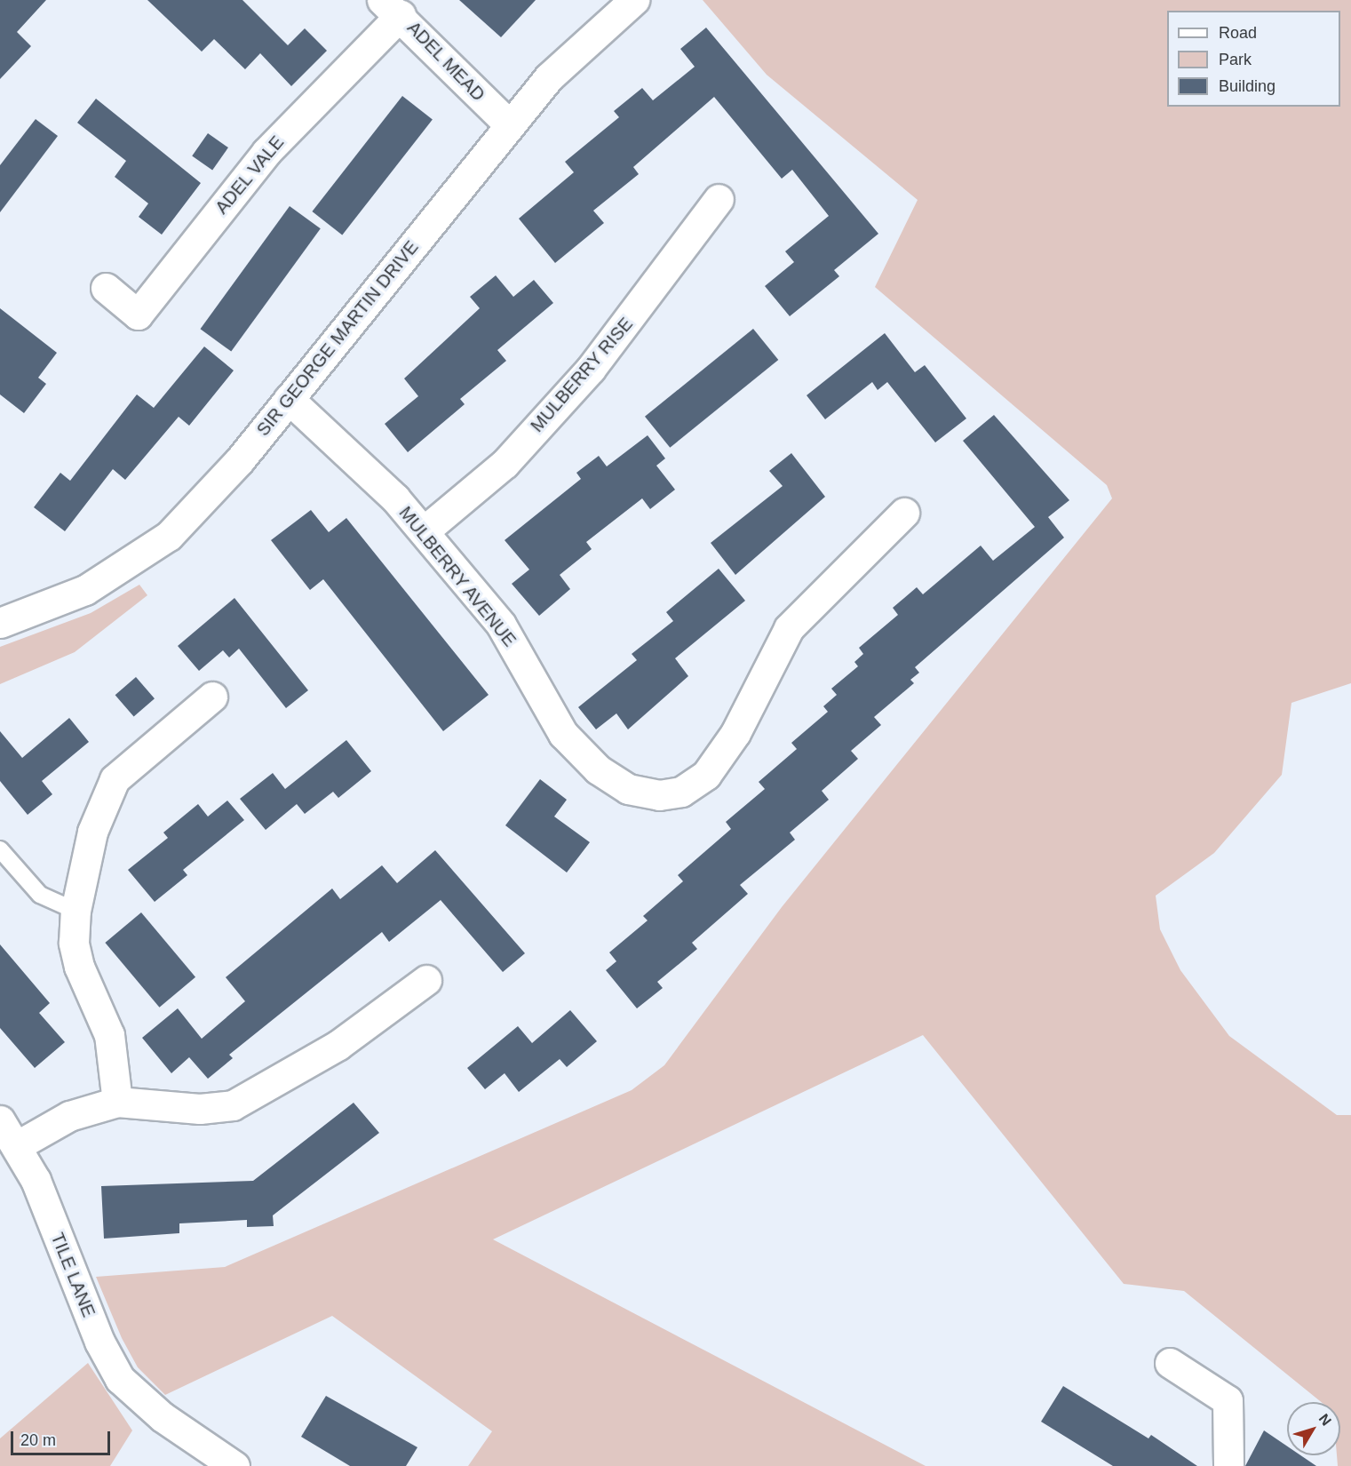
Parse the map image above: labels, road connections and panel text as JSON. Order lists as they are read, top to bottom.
{
  "streets": {
    "street": [
      "ADEL MEAD",
      "ADEL VALE",
      "SIR GEORGE MARTIN DRIVE",
      "MULBERRY RISE",
      "MULBERRY AVENUE",
      "TILE LANE"
    ]
  },
  "crossings": [
    ["ADEL MEAD", "ADEL VALE"],
    ["ADEL MEAD", "SIR GEORGE MARTIN DRIVE"],
    ["SIR GEORGE MARTIN DRIVE", "MULBERRY AVENUE"],
    ["MULBERRY RISE", "MULBERRY AVENUE"]
  ],
  "legend": ["Road", "Park", "Building"],
  "scale_bar": "20 m",
  "north": "top right"
}
